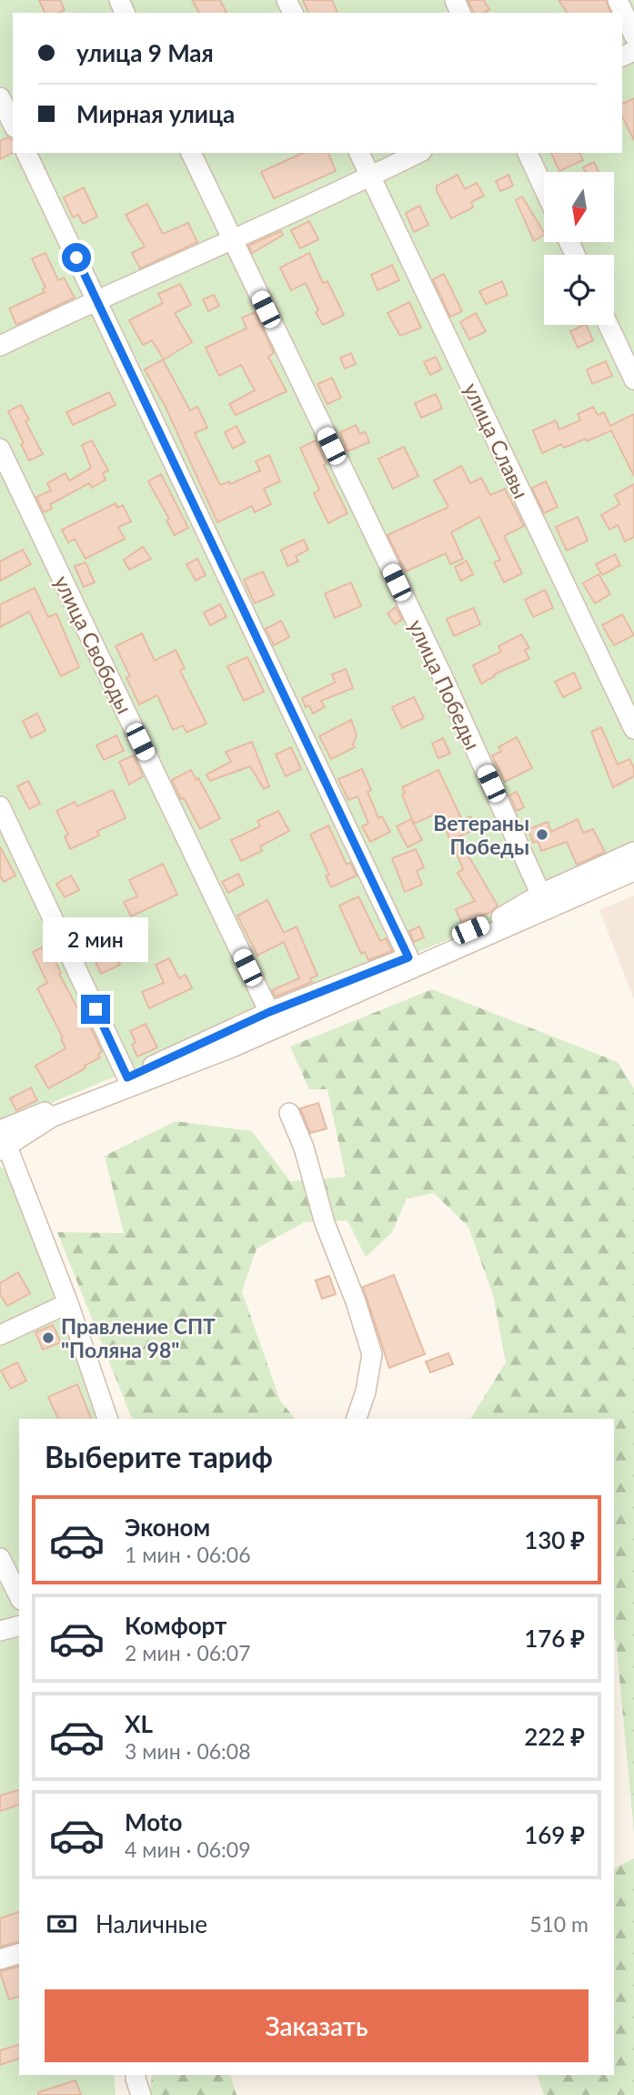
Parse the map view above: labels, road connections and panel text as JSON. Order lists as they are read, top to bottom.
{
  "streets": {
    "street": ["улица Славы", "улица Свободы", "улица Победы"]
  },
  "places": ["Ветераны Победы", "Правление СПТ \"Поляна 98\""],
  "north": "bottom",
  "page": {
    "banner": ["улица 9 Мая", "Мирная улица"],
    "bubble": "2 мин",
    "heading": "Выберите тариф",
    "list": [
      {
        "name": "Эконом",
        "note": "1 мин · 06:06",
        "value": "130 ₽"
      },
      {
        "name": "Комфорт",
        "note": "2 мин · 06:07",
        "value": "176 ₽"
      },
      {
        "name": "XL",
        "note": "3 мин · 06:08",
        "value": "222 ₽"
      },
      {
        "name": "Moto",
        "note": "4 мин · 06:09",
        "value": "169 ₽"
      }
    ],
    "pay": ["Наличные", "510 m"],
    "buttons": "Заказать"
  }
}
